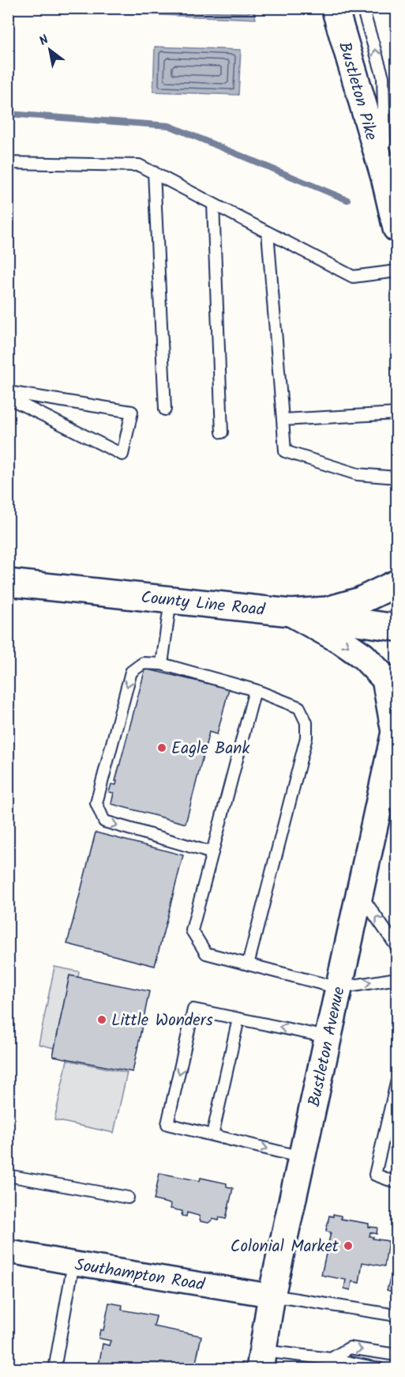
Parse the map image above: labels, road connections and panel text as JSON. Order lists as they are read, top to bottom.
{
  "streets": {
    "main road": ["Bustleton Pike", "County Line Road", "Bustleton Avenue"],
    "street": ["Southampton Road"]
  },
  "crossings": [
    ["Bustleton Avenue", "Southampton Road"]
  ],
  "places": ["Eagle Bank", "Little Wonders", "Colonial Market"],
  "north": "top left"
}
